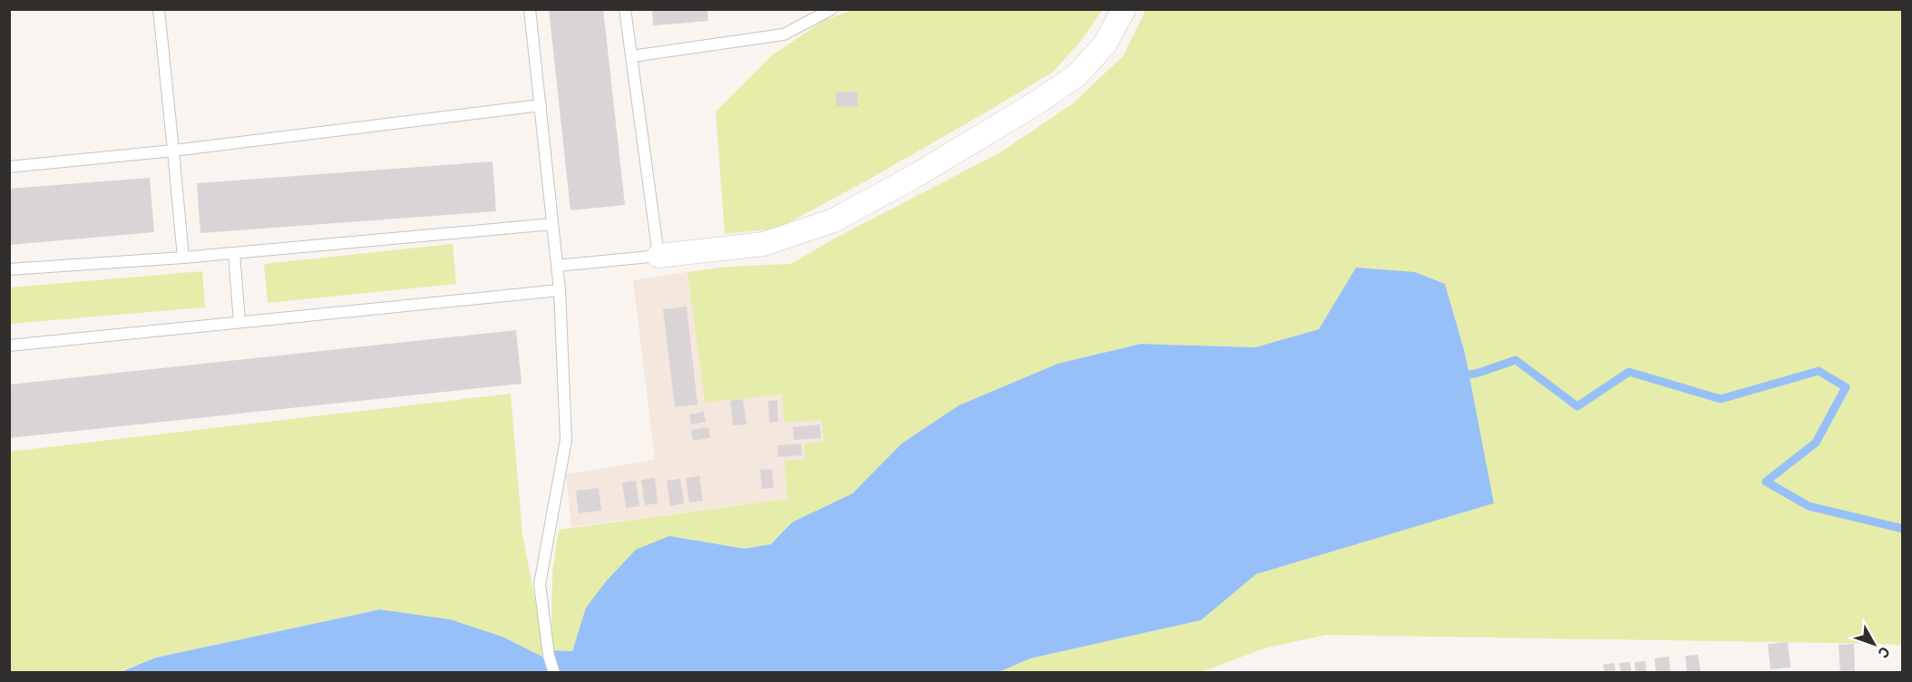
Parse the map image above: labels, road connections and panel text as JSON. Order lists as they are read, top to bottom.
{
  "north": "bottom right"
}
